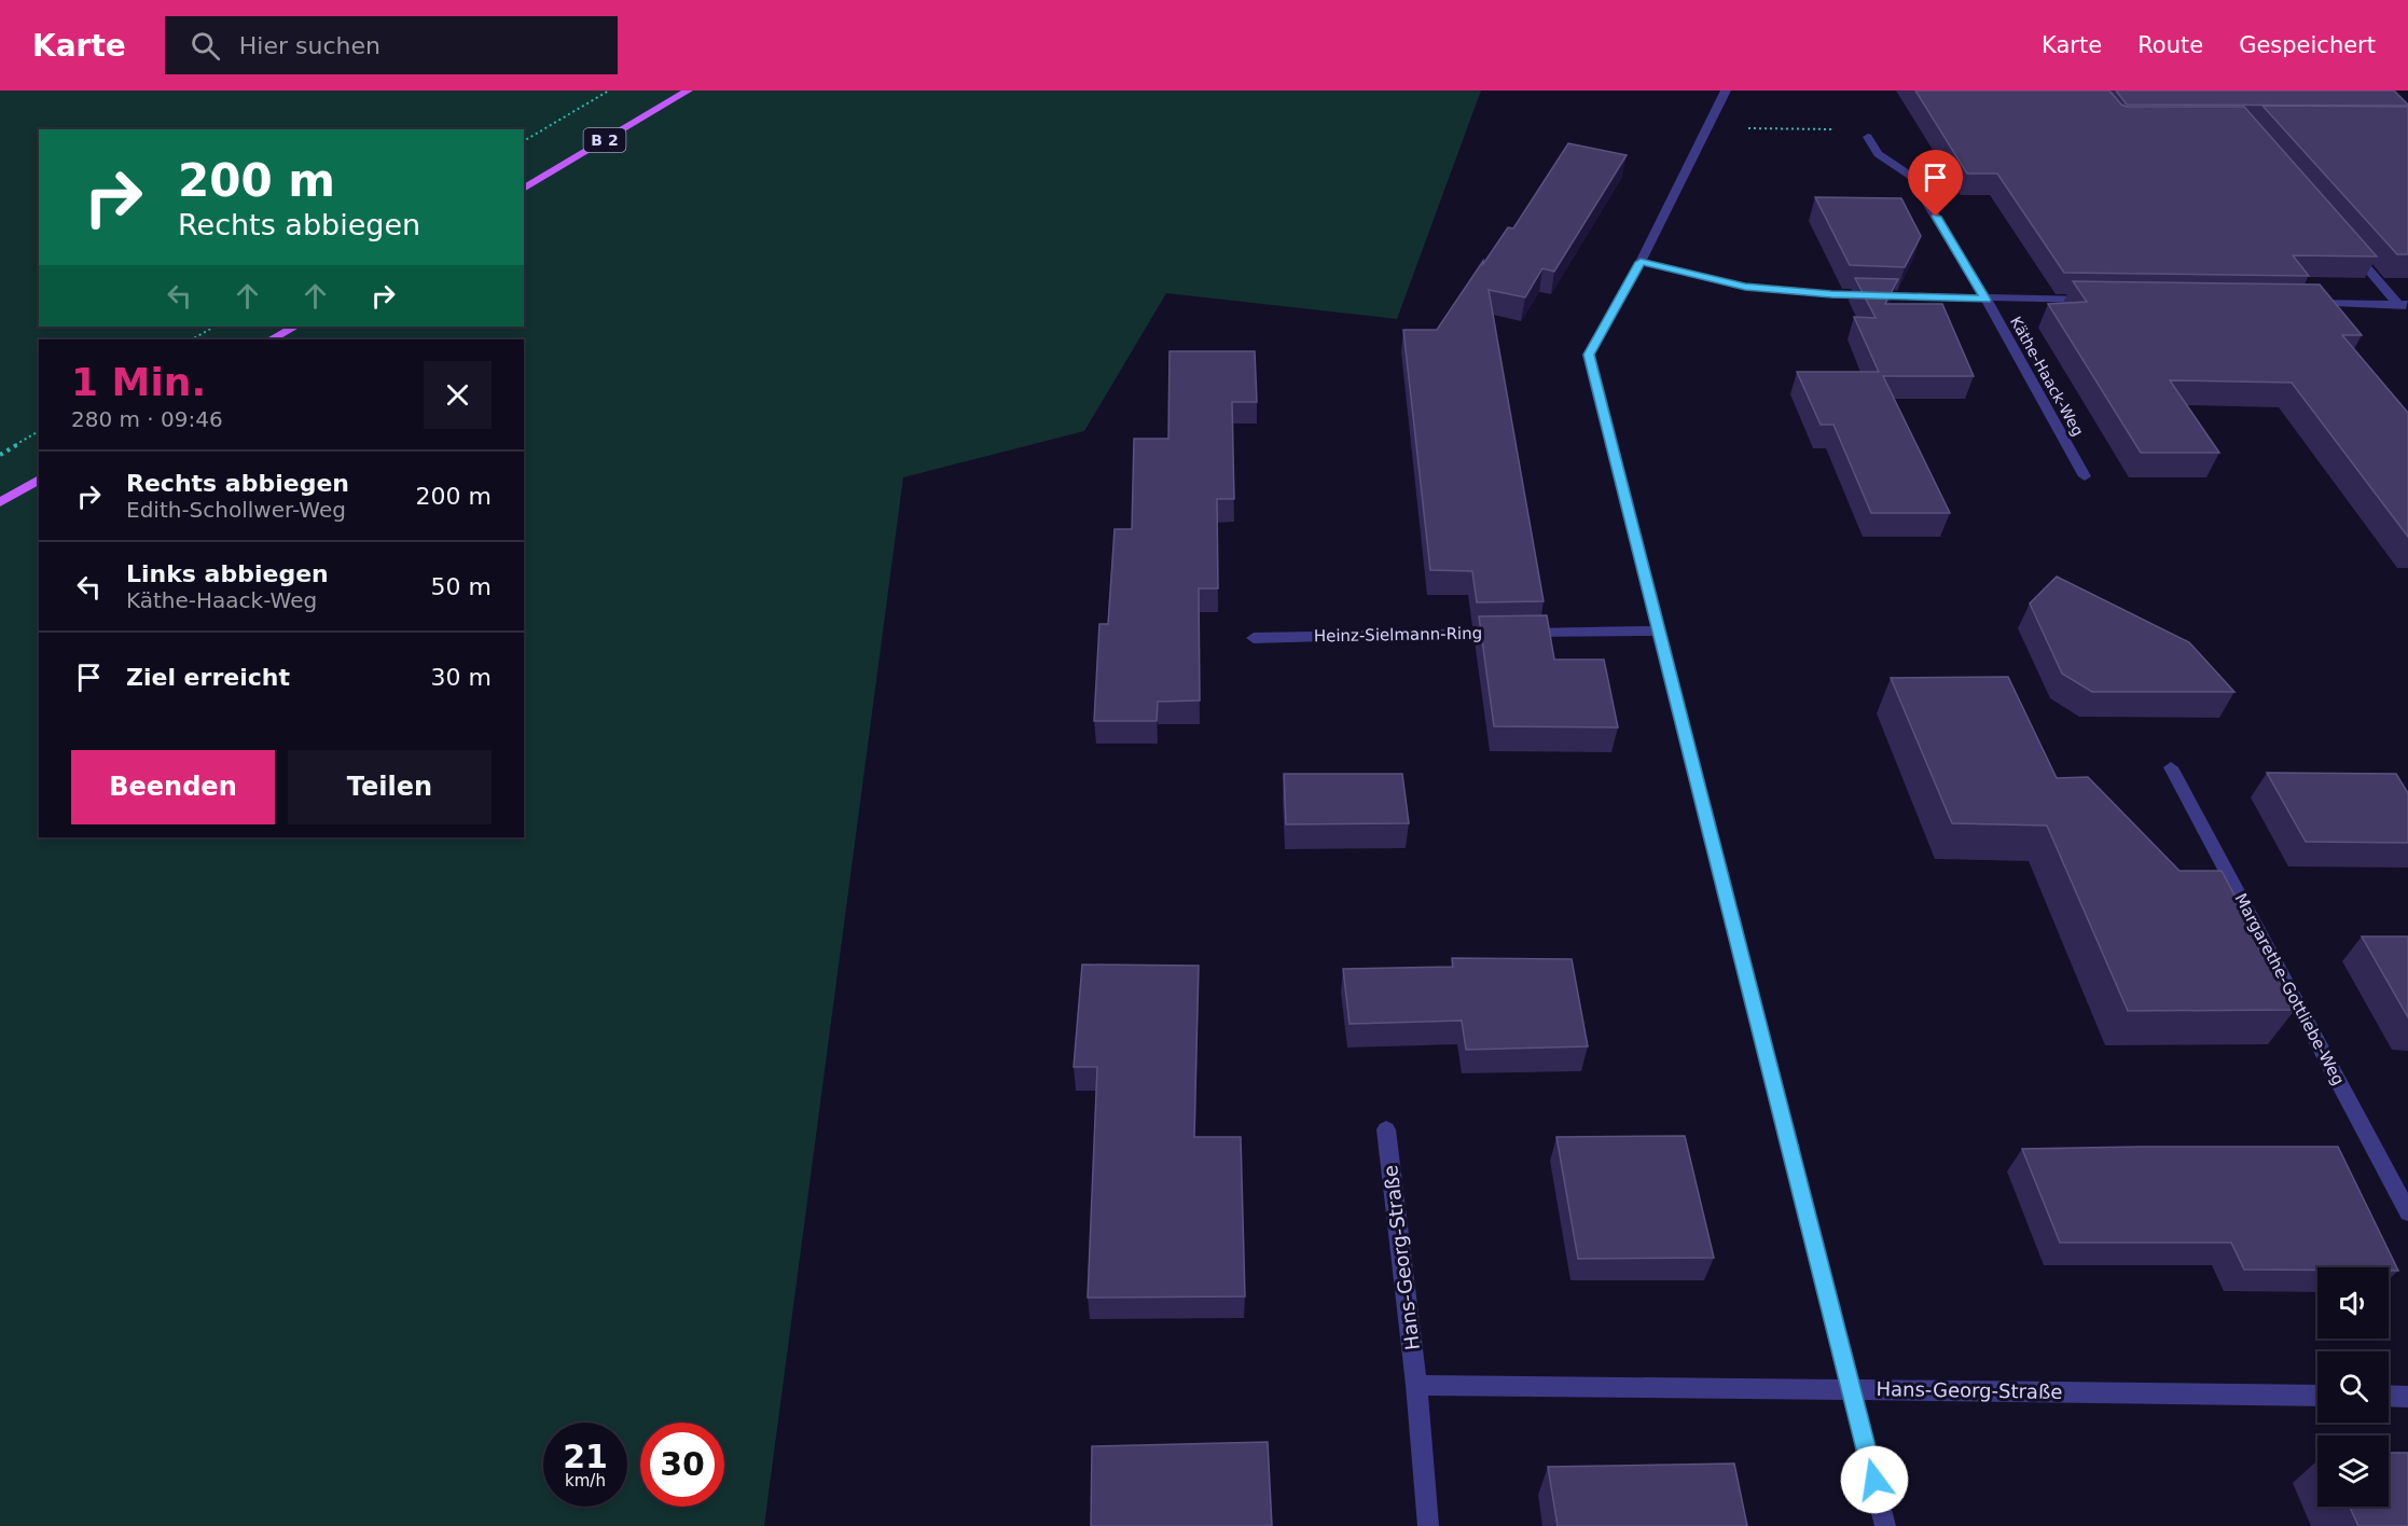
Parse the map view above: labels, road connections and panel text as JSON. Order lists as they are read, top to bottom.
{
  "streets": {
    "main road": ["B 2"],
    "street": [
      "Käthe-Haack-Weg",
      "Heinz-Sielmann-Ring",
      "Margarethe-Gottliebe-Weg",
      "Hans-Georg-Straße"
    ]
  },
  "page": {
    "header": "Karte",
    "search": "Hier suchen",
    "nav": ["Karte", "Route", "Gespeichert"],
    "turn": ["200 m", "Rechts abbiegen"],
    "heading": ["1 Min.", "280 m · 09:46"],
    "list": [
      {
        "name": "Rechts abbiegen",
        "note": "Edith-Schollwer-Weg",
        "value": "200 m"
      },
      {
        "name": "Links abbiegen",
        "note": "Käthe-Haack-Weg",
        "value": "50 m"
      },
      {
        "name": "Ziel erreicht",
        "value": "30 m"
      }
    ],
    "buttons": ["Beenden", "Teilen"],
    "speed": "21 km/h",
    "limit": "30"
  }
}
